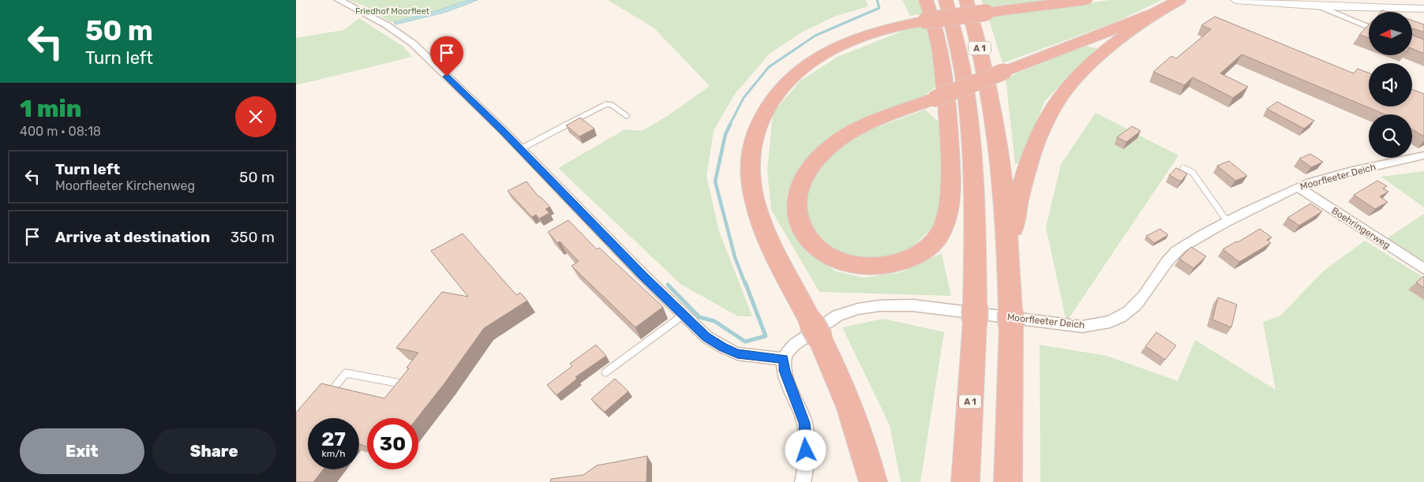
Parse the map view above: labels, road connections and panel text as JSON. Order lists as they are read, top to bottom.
{
  "streets": {
    "highway": ["A 1"],
    "street": ["Moorfleeter Deich", "Boehringerweg"]
  },
  "crossings": [
    ["Moorfleeter Deich", "Boehringerweg"]
  ],
  "parks": ["Friedhof Moorfleet"],
  "north": "left",
  "page": {
    "turn": ["50 m", "Turn left"],
    "heading": ["1 min", "400 m · 08:18"],
    "list": [
      {
        "name": "Turn left",
        "note": "Moorfleeter Kirchenweg",
        "value": "50 m"
      },
      {
        "name": "Arrive at destination",
        "value": "350 m"
      }
    ],
    "speed": "27 km/h",
    "limit": "30",
    "buttons": ["Exit", "Share"]
  }
}
